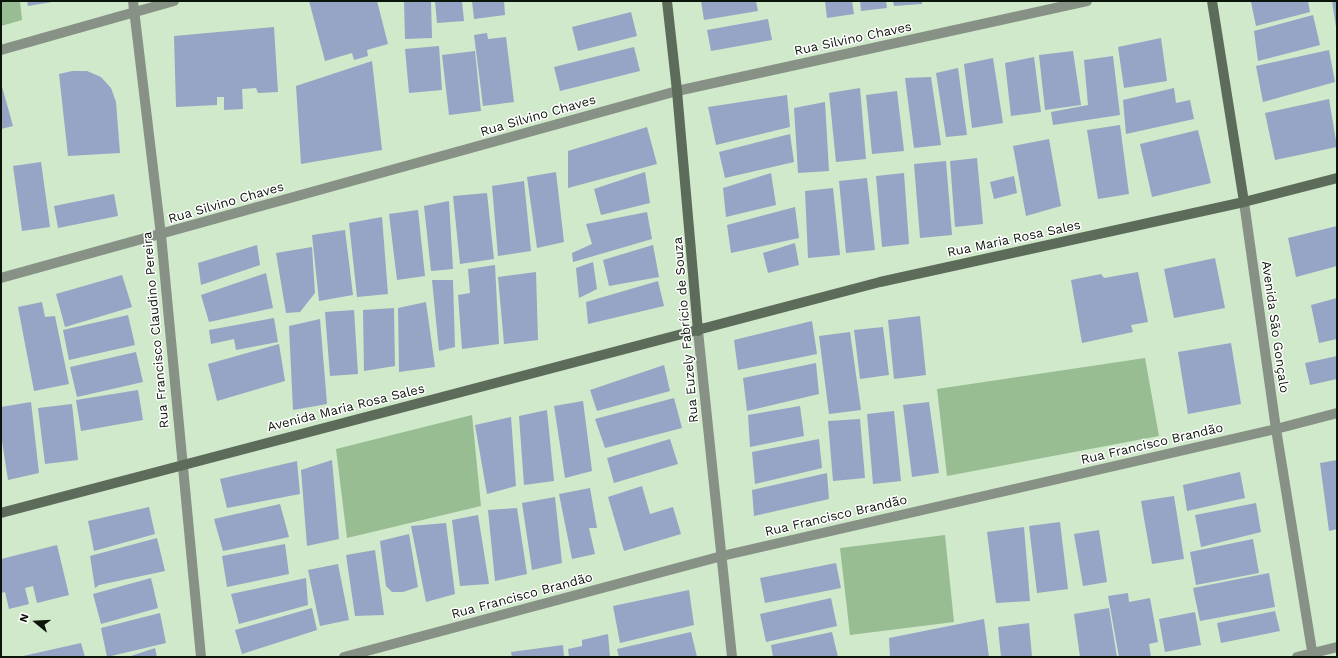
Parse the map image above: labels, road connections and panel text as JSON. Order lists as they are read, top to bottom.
{
  "streets": {
    "main road": [
      "Rua Maria Rosa Sales",
      "Avenida São Gonçalo",
      "Rua Euzely Fabrício de Souza",
      "Avenida Maria Rosa Sales"
    ],
    "street": ["Rua Silvino Chaves", "Rua Francisco Claudino Pereira", "Rua Francisco Brandão"]
  },
  "crossings": [
    ["Rua Silvino Chaves", "Rua Francisco Claudino Pereira"],
    ["Rua Silvino Chaves", "Rua Euzely Fabrício de Souza"],
    ["Rua Maria Rosa Sales", "Avenida São Gonçalo"],
    ["Rua Maria Rosa Sales", "Rua Euzely Fabrício de Souza"],
    ["Rua Maria Rosa Sales", "Avenida Maria Rosa Sales"],
    ["Avenida São Gonçalo", "Rua Francisco Brandão"],
    ["Rua Francisco Claudino Pereira", "Avenida Maria Rosa Sales"],
    ["Rua Euzely Fabrício de Souza", "Avenida Maria Rosa Sales"],
    ["Rua Euzely Fabrício de Souza", "Rua Francisco Brandão"]
  ],
  "north": "left"
}
